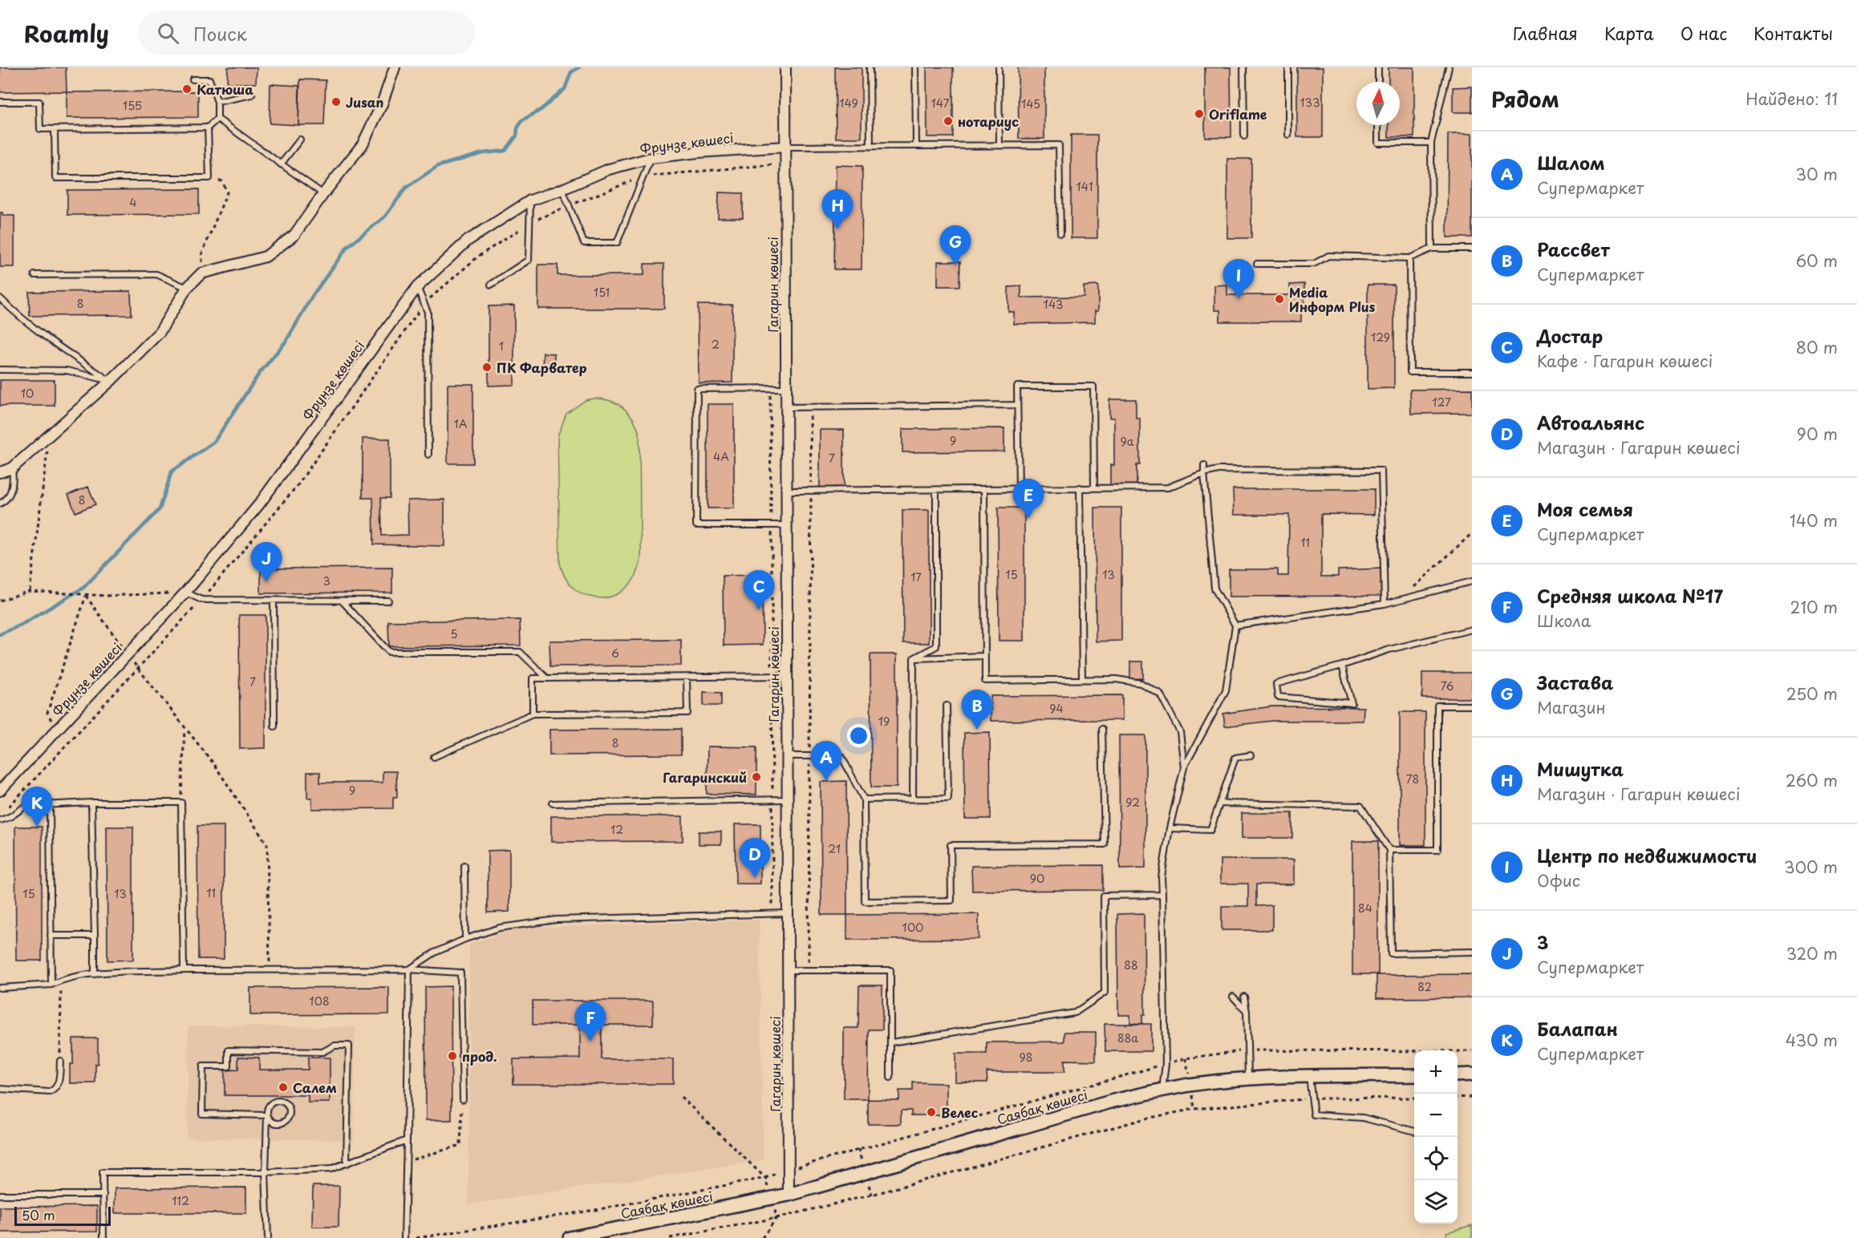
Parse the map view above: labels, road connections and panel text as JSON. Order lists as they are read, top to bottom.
{
  "streets": {
    "street": ["Фрунзе көшесі", "Гагарин көшесі", "Саябақ көшесі"]
  },
  "crossings": [
    ["Фрунзе көшесі", "Гагарин көшесі"],
    ["Гагарин көшесі", "Саябақ көшесі"]
  ],
  "places": [
    "Катюша",
    "Jusan",
    "Oriflame",
    "нотариус",
    "Media Информ Plus",
    "ПК Фарватер",
    "Гагаринский",
    "прод.",
    "Салем",
    "Велес"
  ],
  "house_numbers": [
    "133",
    "149",
    "147",
    "145",
    "155",
    "141",
    "4",
    "151",
    "8",
    "143",
    "129",
    "2",
    "1",
    "10",
    "127",
    "1А",
    "9",
    "9а",
    "4А",
    "7",
    "8",
    "11",
    "15",
    "13",
    "17",
    "3",
    "5",
    "6",
    "7",
    "76",
    "94",
    "19",
    "8",
    "78",
    "9",
    "92",
    "12",
    "21",
    "90",
    "11",
    "15",
    "13",
    "84",
    "100",
    "88",
    "82",
    "108",
    "88а",
    "98",
    "112"
  ],
  "scale_bar": "50 m",
  "north": "top",
  "page": {
    "header": "Roamly",
    "search": "Поиск",
    "nav": [
      "Главная",
      "Карта",
      "О нас",
      "Контакты"
    ],
    "heading": ["Рядом", "Найдено: 11"],
    "list": [
      {
        "mark": "A",
        "name": "Шалом",
        "note": "Супермаркет",
        "value": "30 m"
      },
      {
        "mark": "B",
        "name": "Рассвет",
        "note": "Супермаркет",
        "value": "60 m"
      },
      {
        "mark": "C",
        "name": "Достар",
        "note": "Кафе · Гагарин көшесі",
        "value": "80 m"
      },
      {
        "mark": "D",
        "name": "Автоальянс",
        "note": "Магазин · Гагарин көшесі",
        "value": "90 m"
      },
      {
        "mark": "E",
        "name": "Моя семья",
        "note": "Супермаркет",
        "value": "140 m"
      },
      {
        "mark": "F",
        "name": "Средняя школа №17",
        "note": "Школа",
        "value": "210 m"
      },
      {
        "mark": "G",
        "name": "Застава",
        "note": "Магазин",
        "value": "250 m"
      },
      {
        "mark": "H",
        "name": "Мишутка",
        "note": "Магазин · Гагарин көшесі",
        "value": "260 m"
      },
      {
        "mark": "I",
        "name": "Центр по недвижимости",
        "note": "Офис",
        "value": "300 m"
      },
      {
        "mark": "J",
        "name": "3",
        "note": "Супермаркет",
        "value": "320 m"
      },
      {
        "mark": "K",
        "name": "Балапан",
        "note": "Супермаркет",
        "value": "430 m"
      }
    ],
    "pins": [
      "H",
      "G",
      "I",
      "E",
      "J",
      "C",
      "B",
      "A",
      "K",
      "D",
      "F"
    ],
    "map_buttons": ["+", "−"],
    "scale": "50 m"
  }
}
